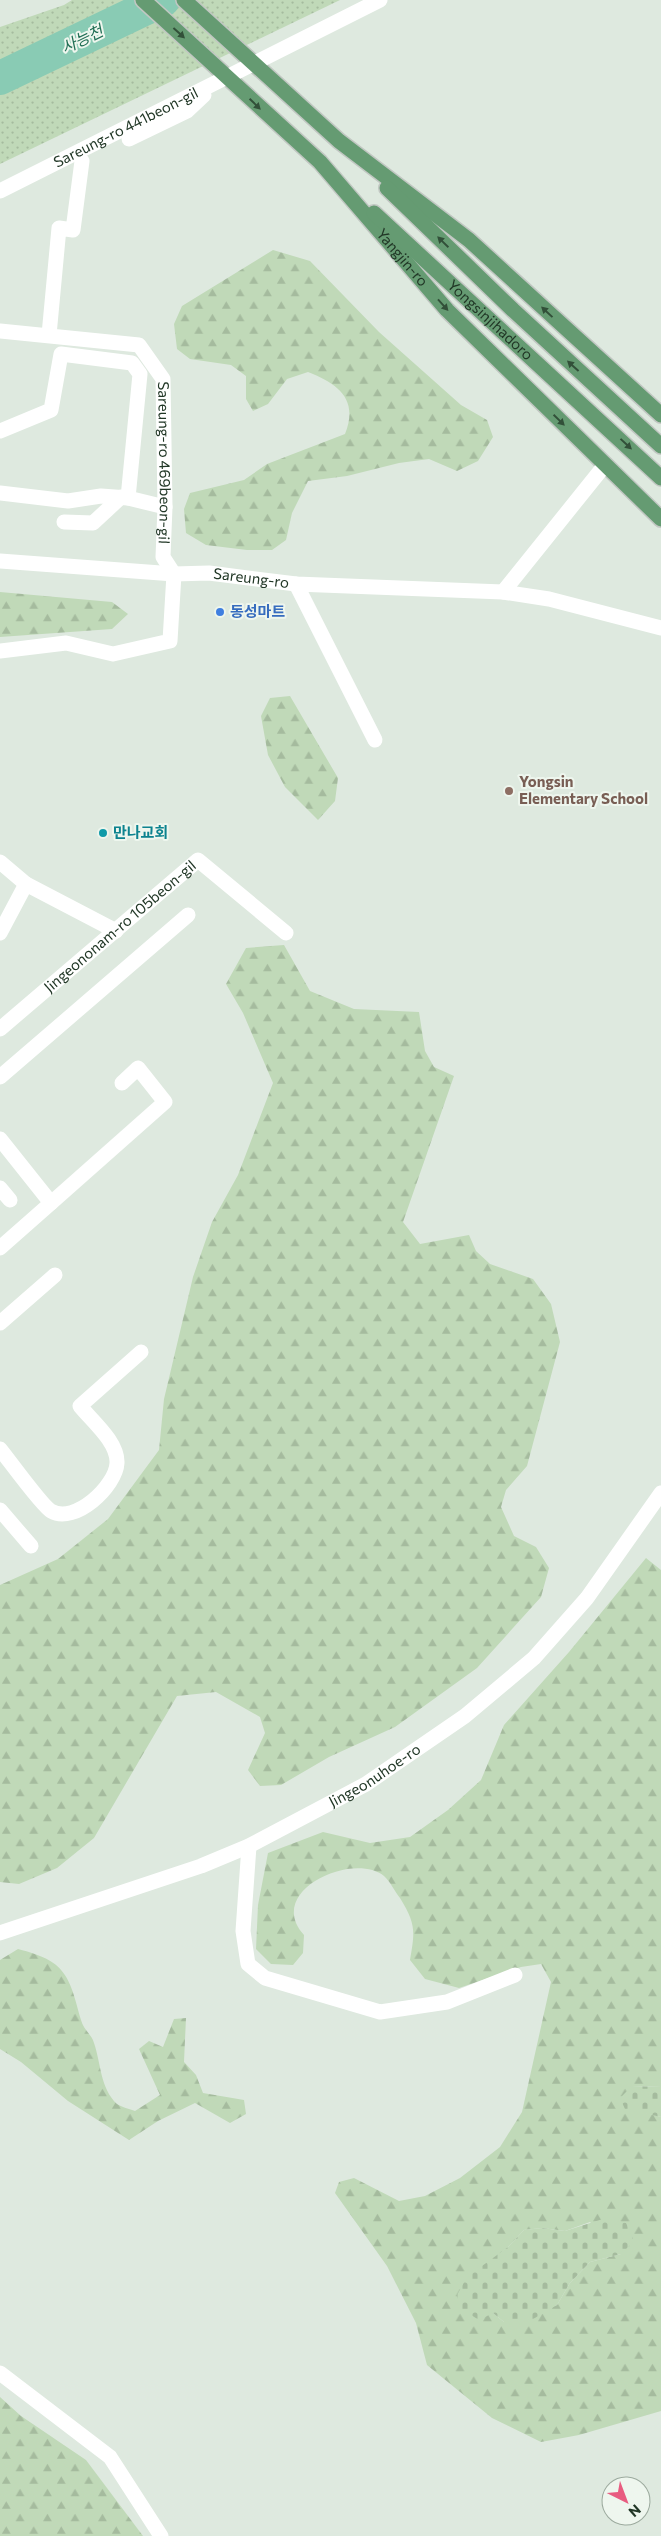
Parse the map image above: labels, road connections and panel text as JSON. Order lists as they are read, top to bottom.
{
  "streets": {
    "main road": ["Yangjin-ro", "Yongsinjihadoro"],
    "street": [
      "Sareung-ro 441beon-gil",
      "Sareung-ro 469beon-gil",
      "Sareung-ro",
      "Jingeononam-ro 105beon-gil",
      "Jingeonuhoe-ro"
    ]
  },
  "crossings": [
    ["Sareung-ro 441beon-gil", "Yangjin-ro"],
    ["Yangjin-ro", "Yongsinjihadoro"],
    ["Sareung-ro 469beon-gil", "Sareung-ro"]
  ],
  "water": ["사능천"],
  "places": ["동성마트", "Yongsin Elementary School", "만나교회"],
  "north": "bottom right"
}
